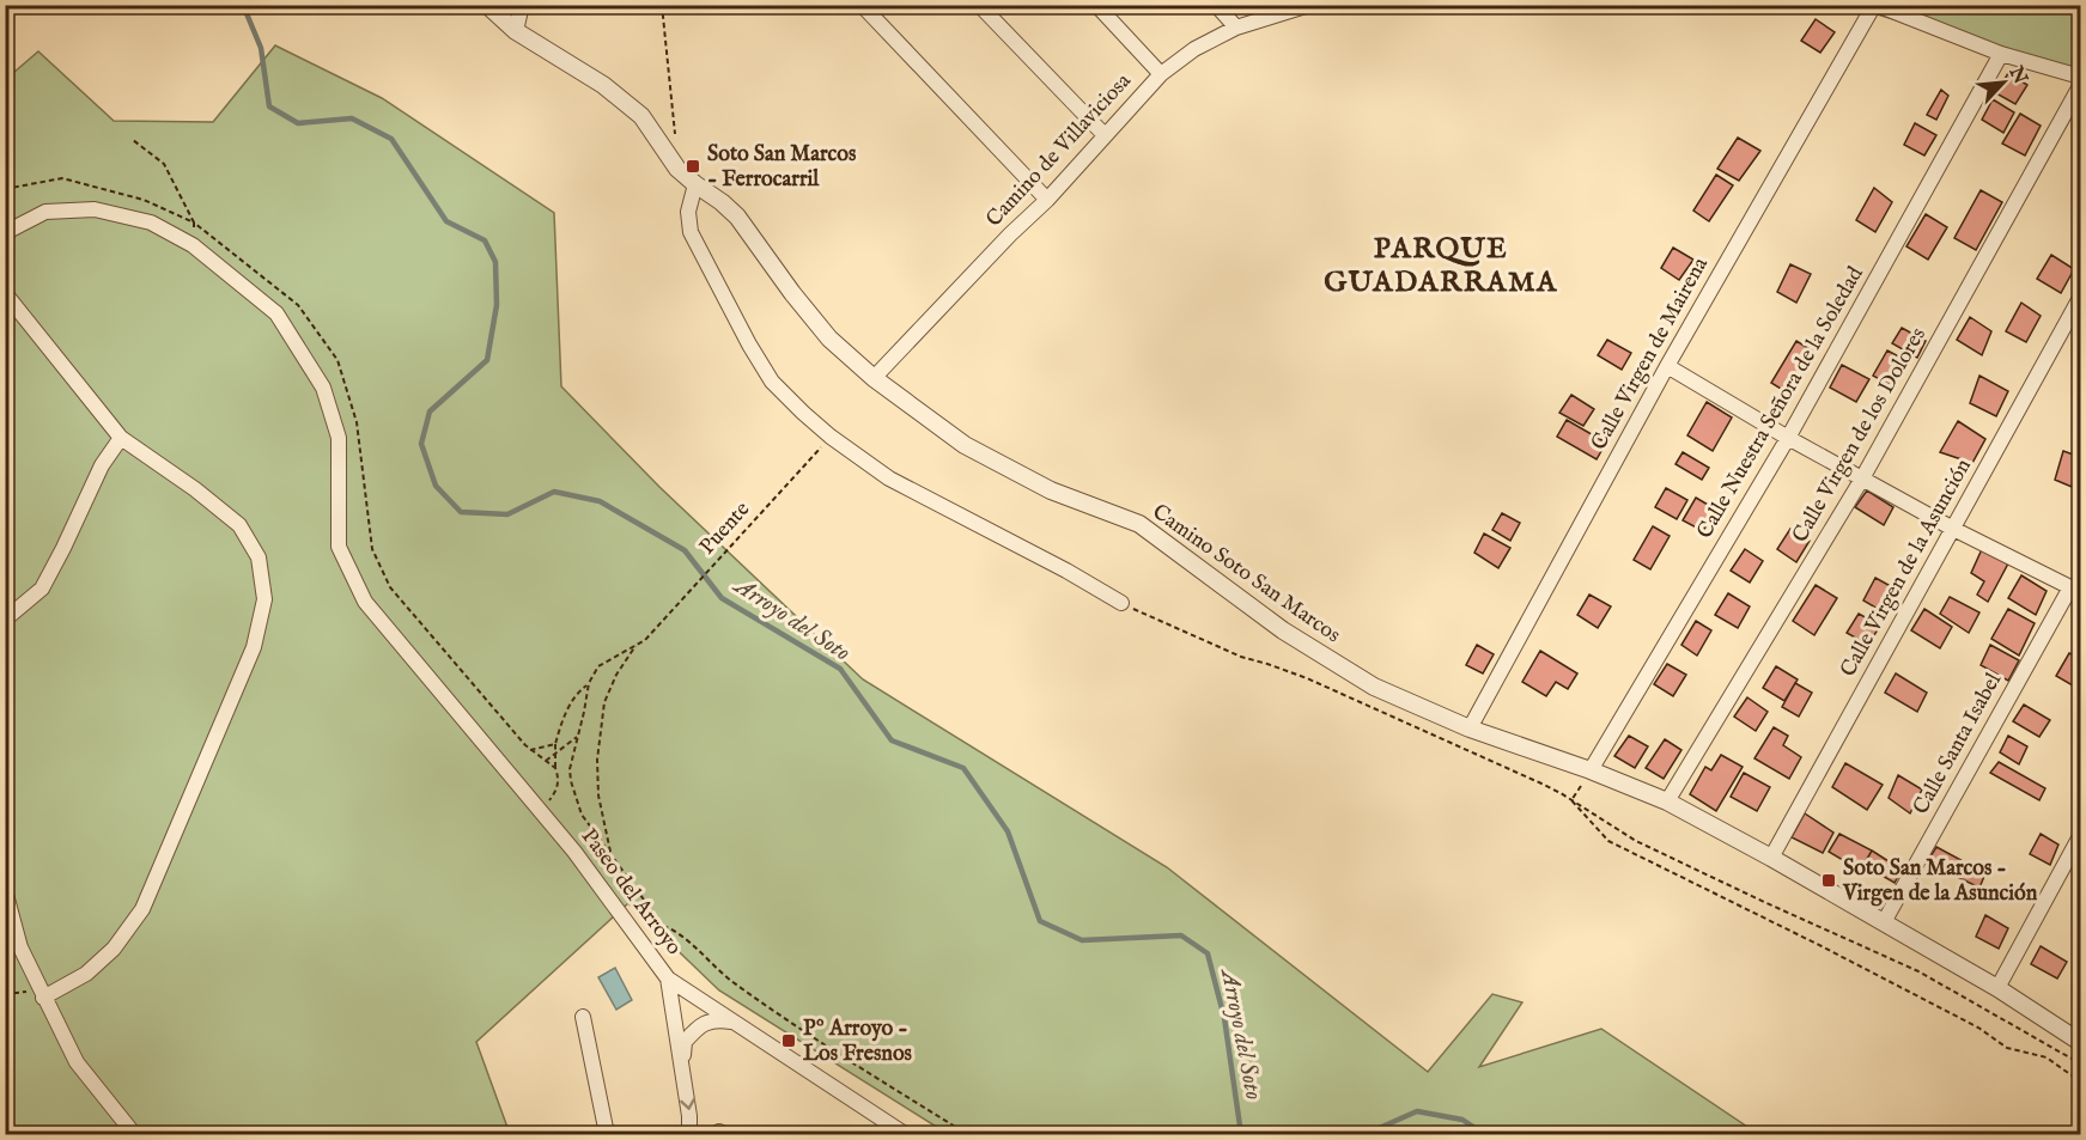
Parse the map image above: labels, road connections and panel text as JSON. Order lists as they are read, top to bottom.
{
  "streets": {
    "street": [
      "Camino de Villaviciosa",
      "Calle Virgen de Mairena",
      "Calle Nuestra Señora de la Soledad",
      "Calle Virgen de los Dolores",
      "Calle Virgen de la Asunción",
      "Camino Soto San Marcos",
      "Calle Santa Isabel",
      "Paseo del Arroyo"
    ],
    "path": ["Puente"]
  },
  "crossings": [
    ["Camino de Villaviciosa", "Camino Soto San Marcos"],
    ["Calle Virgen de Mairena", "Camino Soto San Marcos"],
    ["Calle Nuestra Señora de la Soledad", "Camino Soto San Marcos"],
    ["Calle Virgen de los Dolores", "Camino Soto San Marcos"],
    ["Calle Virgen de la Asunción", "Camino Soto San Marcos"],
    ["Camino Soto San Marcos", "Calle Santa Isabel"]
  ],
  "districts": ["PARQUE GUADARRAMA"],
  "water": ["Arroyo del Soto"],
  "places": {
    "transit": ["Soto San Marcos - Ferrocarril", "Soto San Marcos - Virgen de la Asunción", "Pº Arroyo - Los Fresnos"]
  },
  "north": "top right"
}
